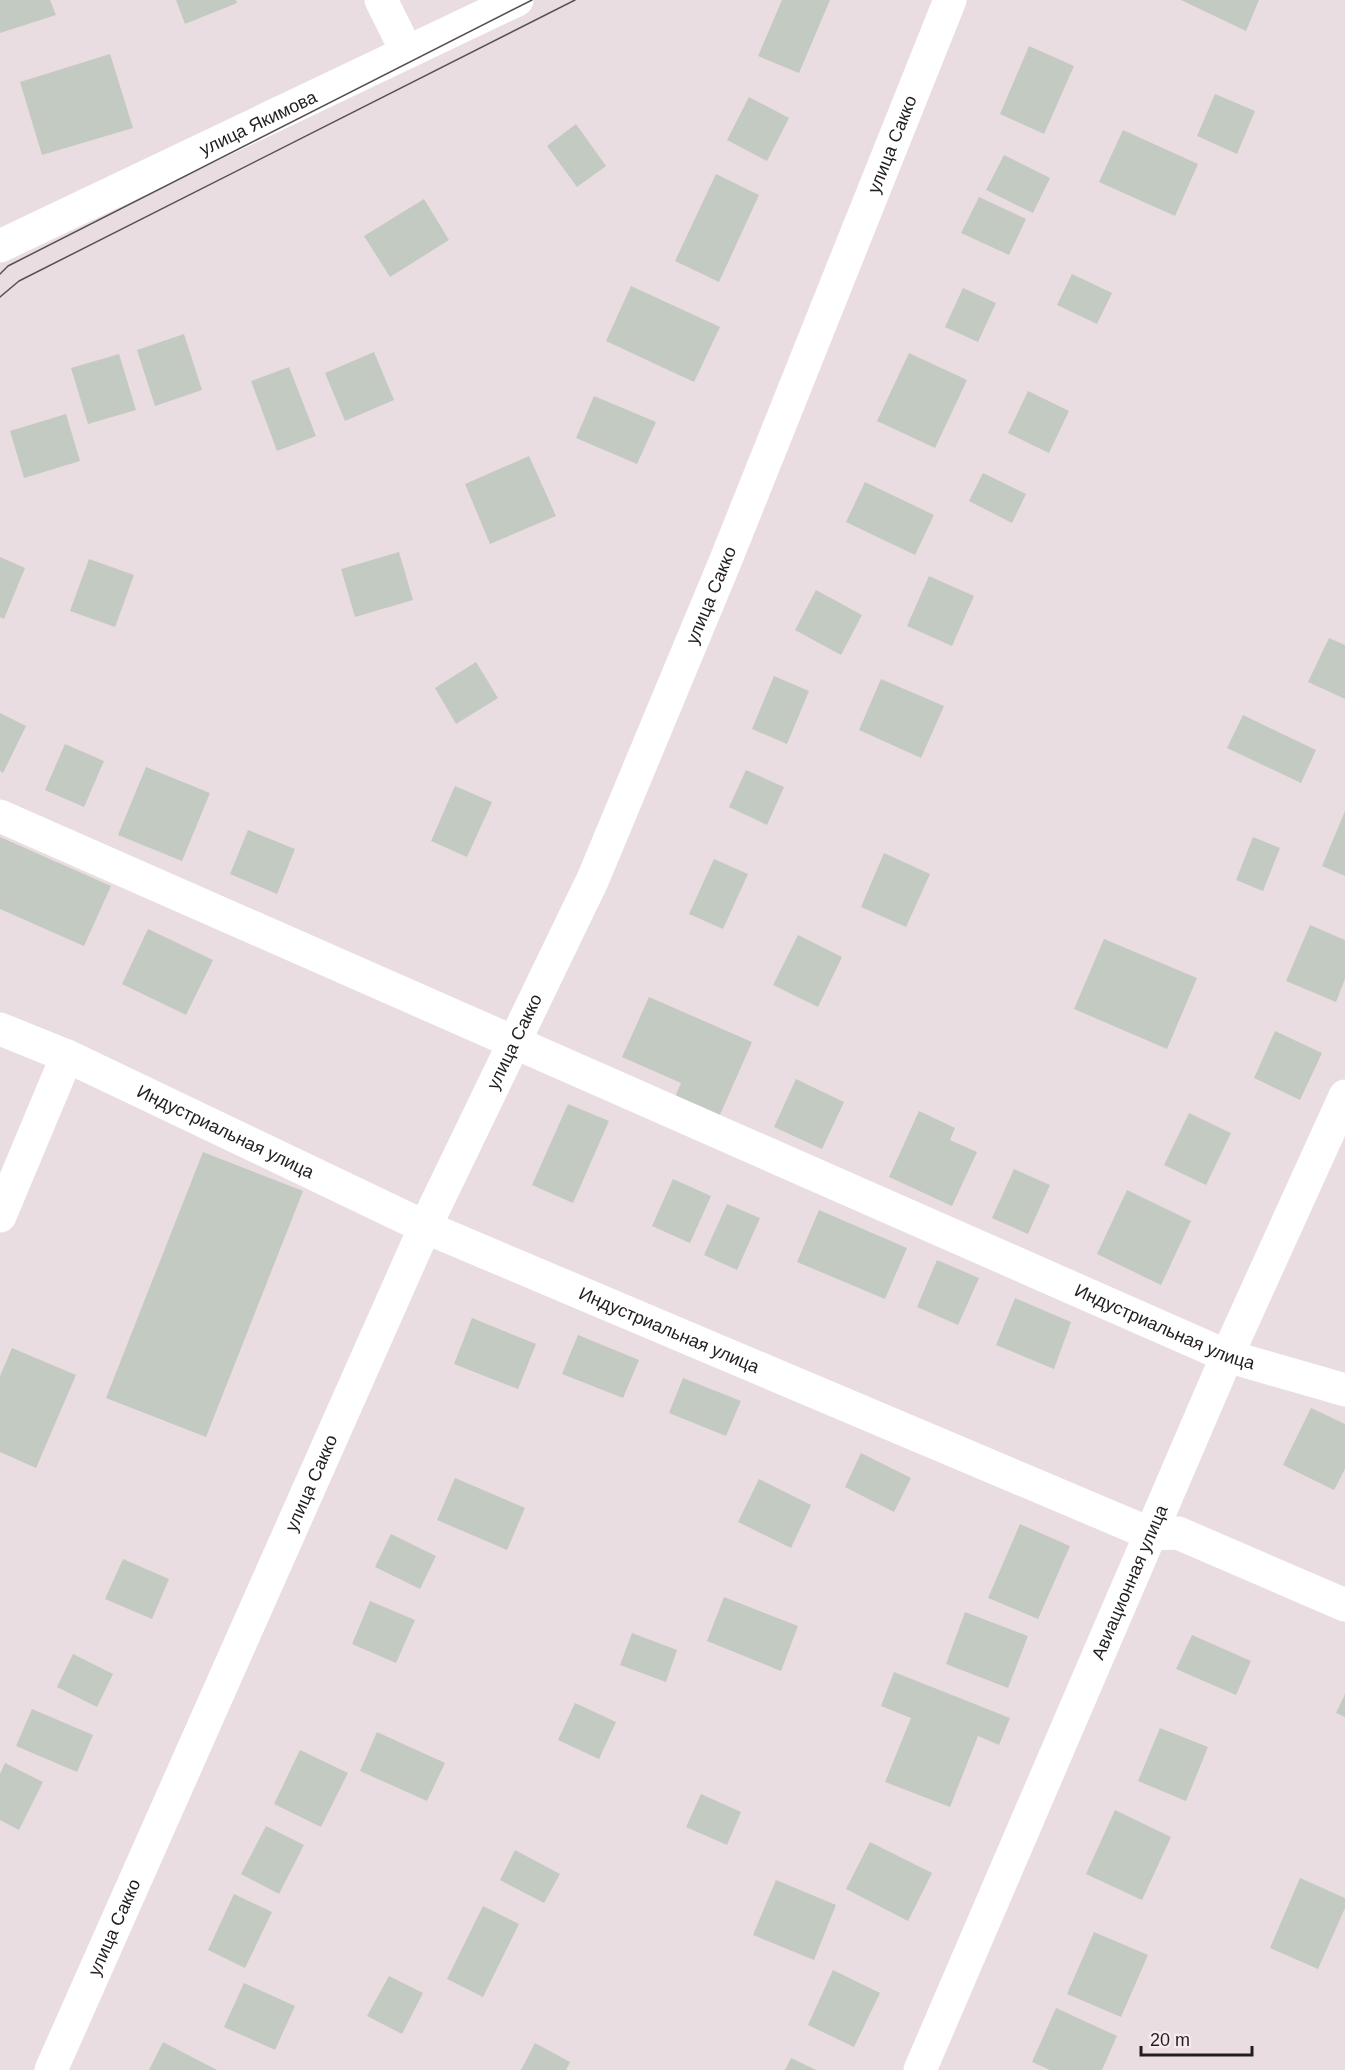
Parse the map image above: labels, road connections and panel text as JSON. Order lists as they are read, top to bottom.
{
  "streets": {
    "street": [
      "улица Якимова",
      "улица Сакко",
      "Индустриальная улица",
      "Авиационная улица"
    ]
  },
  "crossings": [
    ["улица Сакко", "Индустриальная улица"],
    ["Индустриальная улица", "Авиационная улица"]
  ],
  "scale_bar": "20 m"
}
